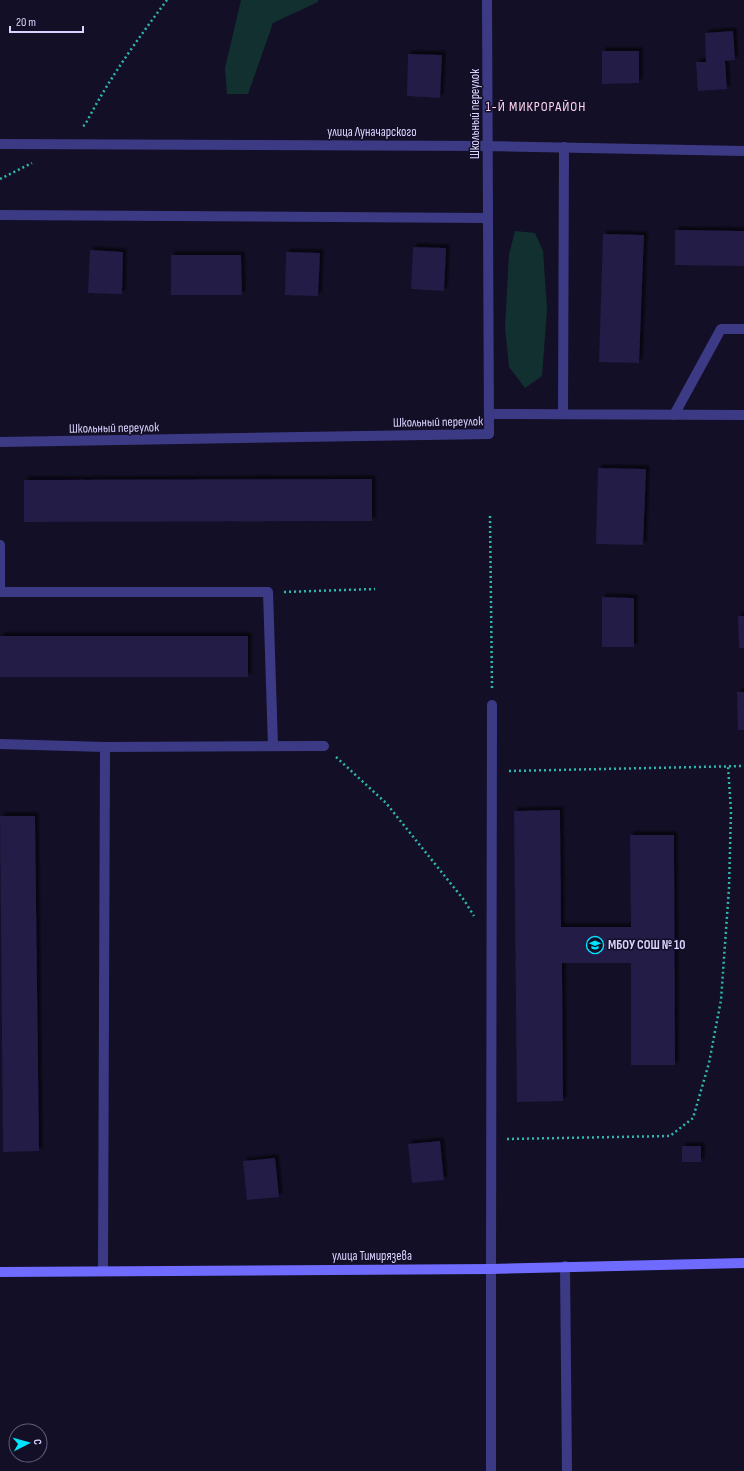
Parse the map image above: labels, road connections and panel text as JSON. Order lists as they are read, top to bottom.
{
  "streets": {
    "street": ["Школьный переулок", "улица Луначарского", "улица Тимирязева"]
  },
  "crossings": [
    ["Школьный переулок", "улица Луначарского"]
  ],
  "districts": ["1-Й МИКРОРАЙОН"],
  "places": {
    "school or university": ["МБОУ СОШ № 10"]
  },
  "scale_bar": "20 m",
  "north": "right"
}
